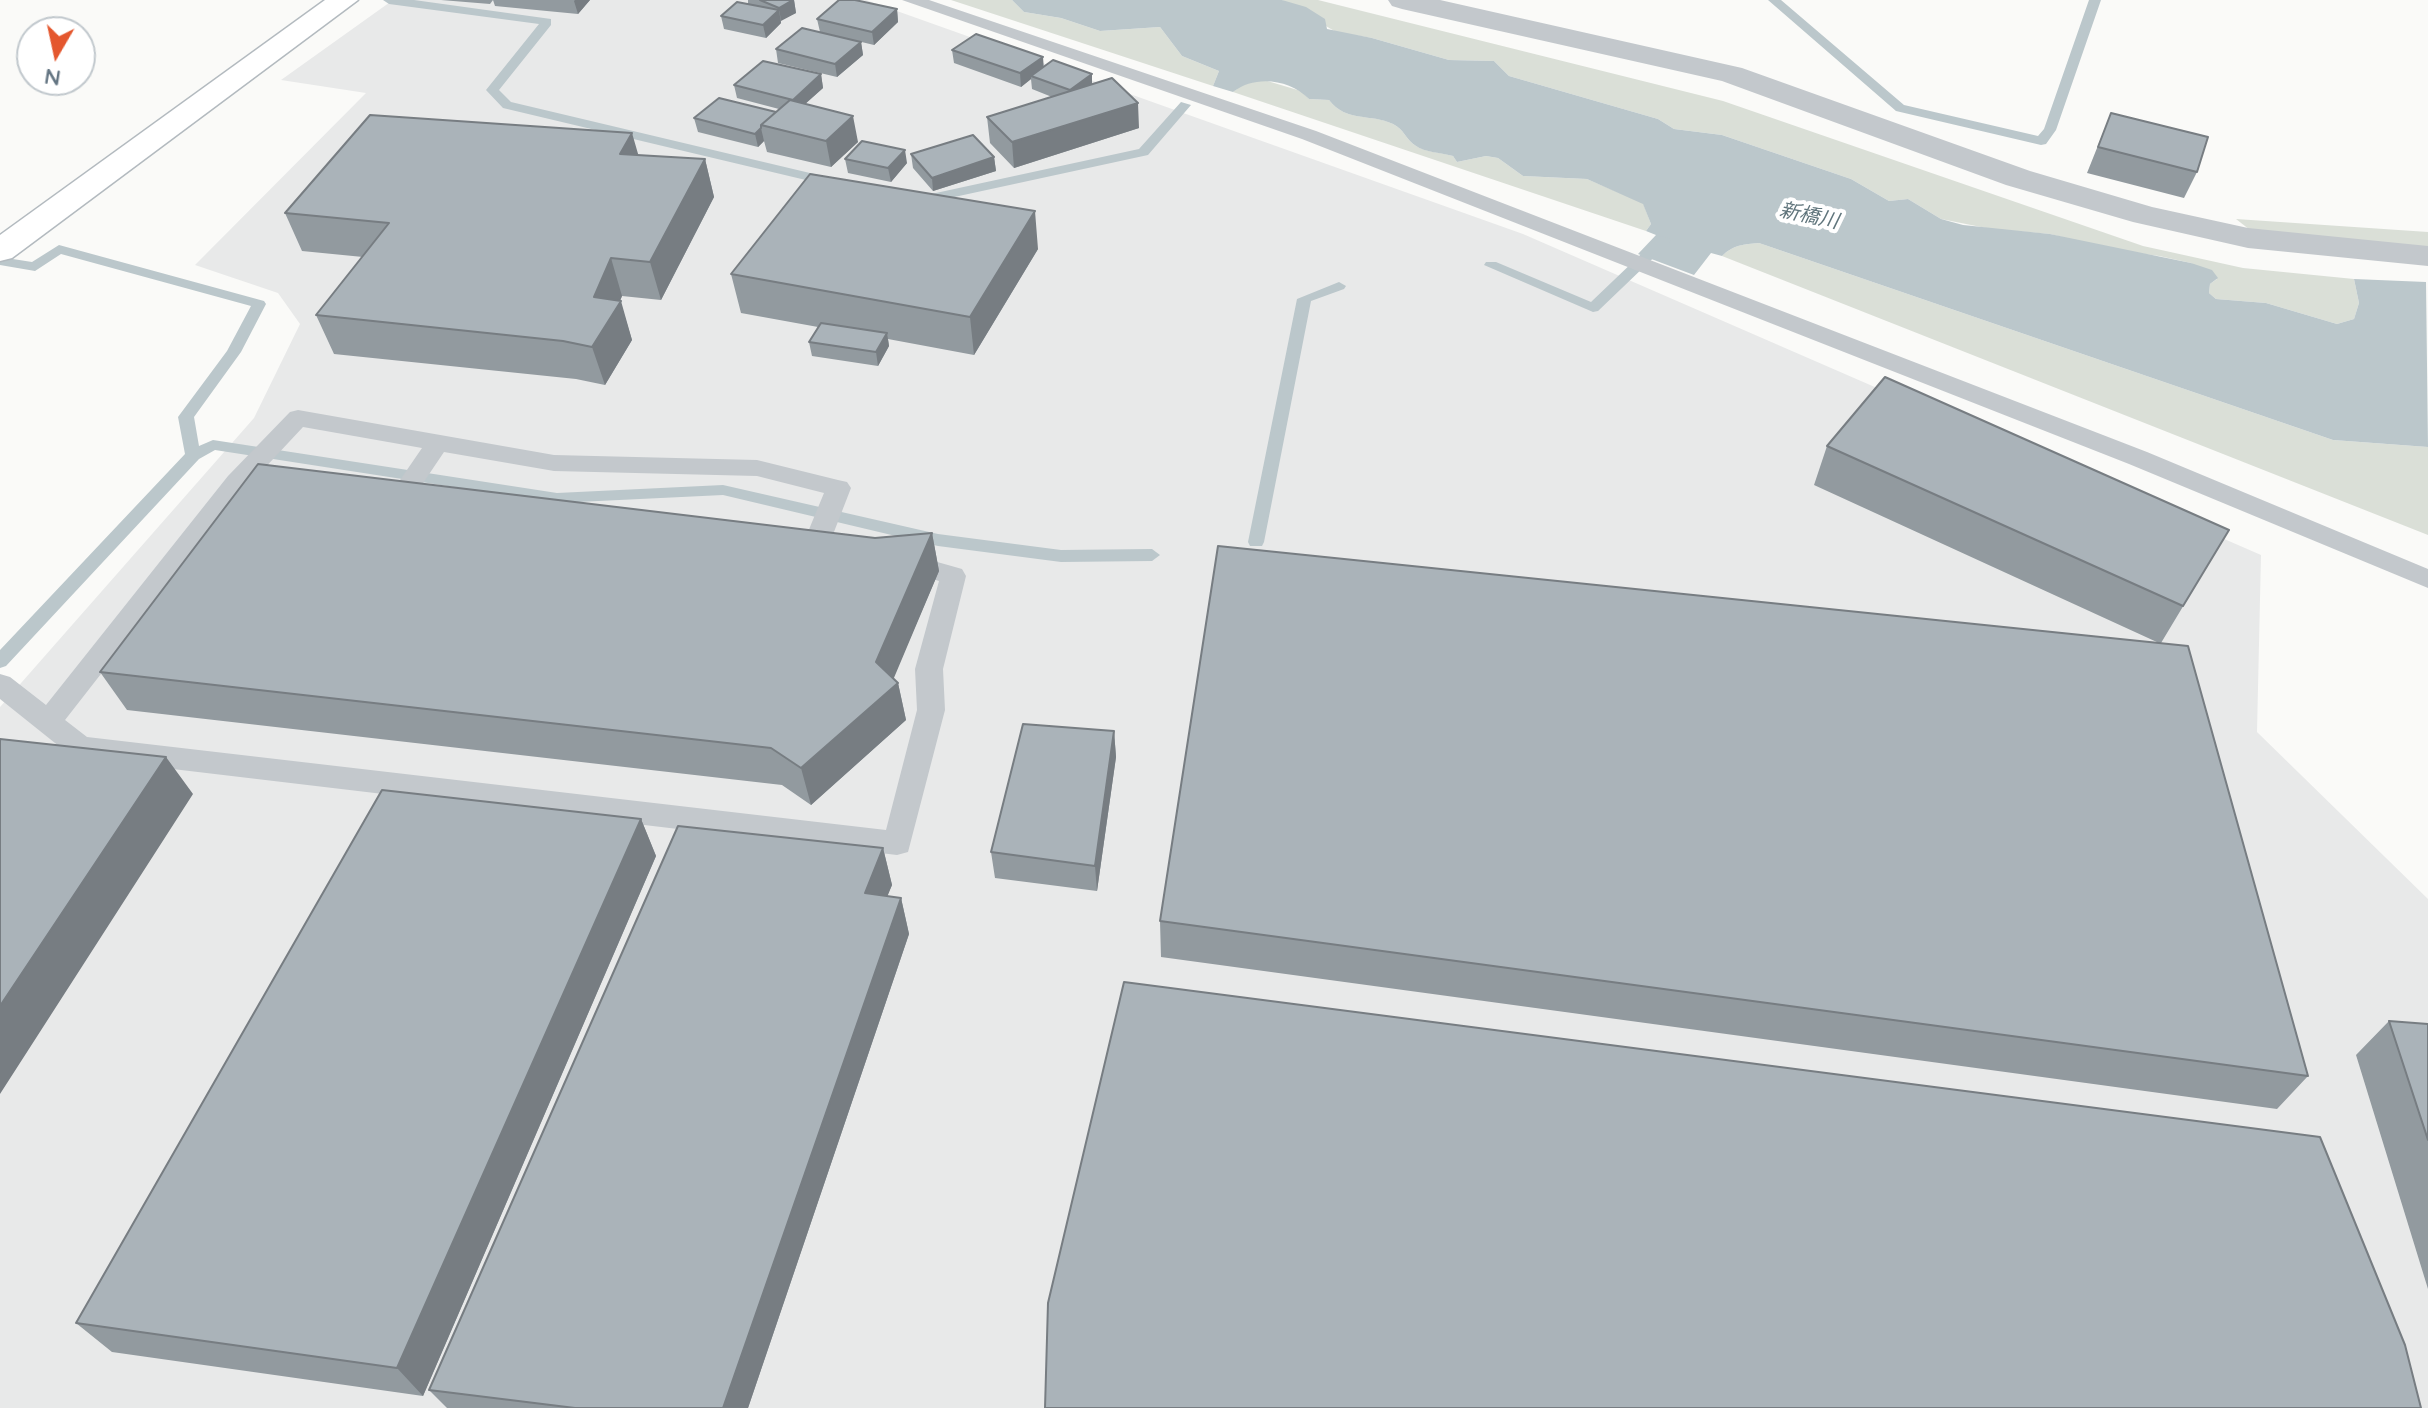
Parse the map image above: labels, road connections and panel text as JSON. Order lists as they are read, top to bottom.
{
  "water": ["新橋川"],
  "north": "bottom"
}
